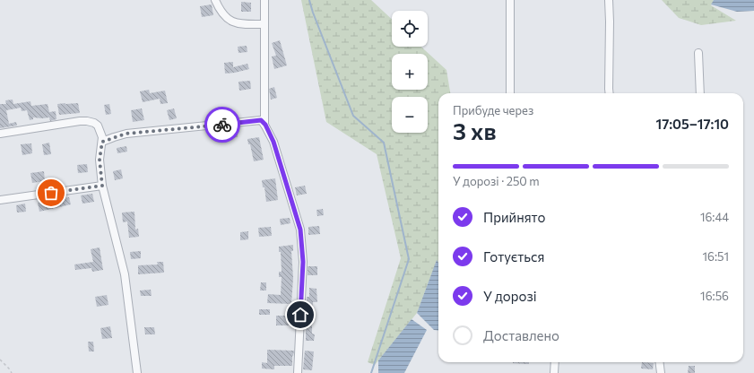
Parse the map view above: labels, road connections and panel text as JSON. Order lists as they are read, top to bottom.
{
  "page": {
    "map_buttons": ["+", "−"],
    "heading": ["3 хв", "Прибуде через", "17:05–17:10"],
    "bar": "У дорозі · 250 m",
    "list": [
      ["Прийнято", "16:44"],
      ["Готується", "16:51"],
      ["У дорозі", "16:56"],
      "Доставлено"
    ]
  }
}
